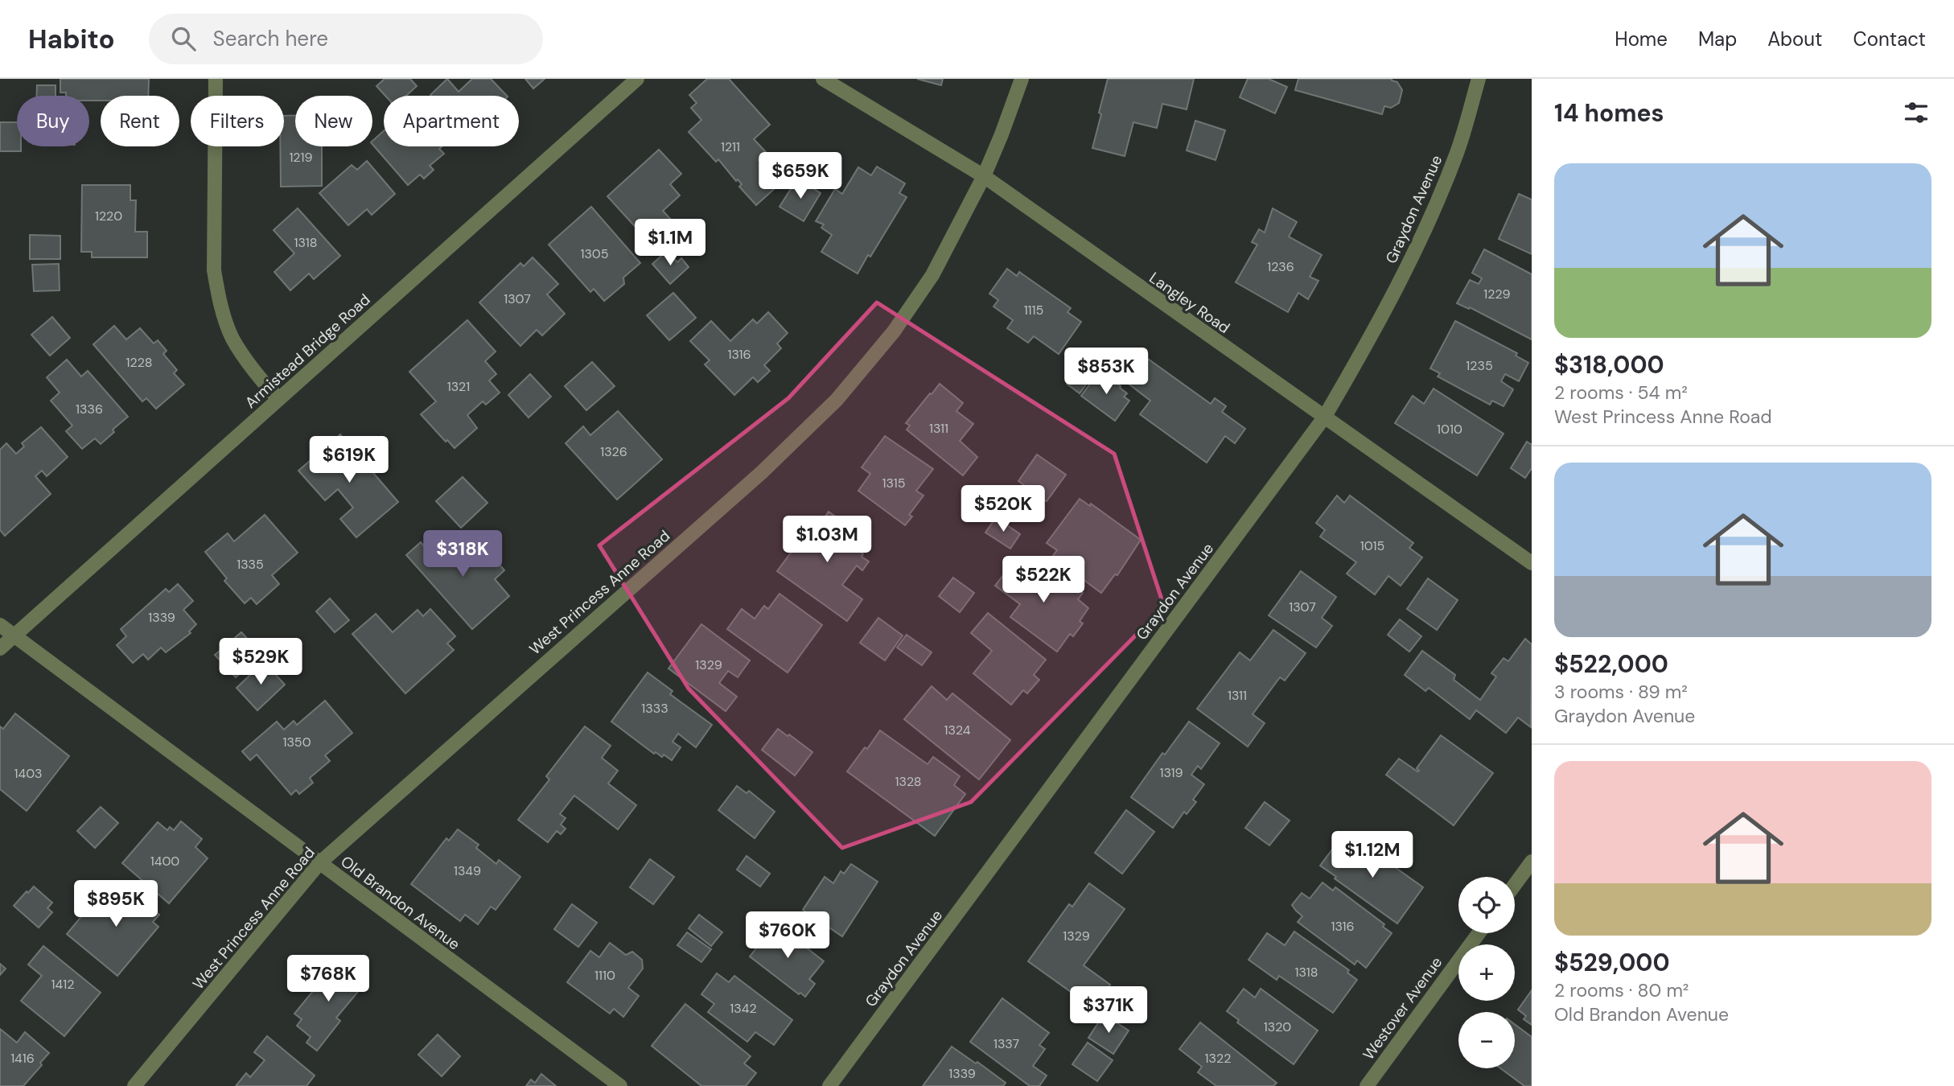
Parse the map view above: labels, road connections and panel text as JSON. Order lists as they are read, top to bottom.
{
  "streets": {
    "street": [
      "Graydon Avenue",
      "Langley Road",
      "Armistead Bridge Road",
      "West Princess Anne Road",
      "Old Brandon Avenue",
      "Westover Avenue"
    ]
  },
  "crossings": [
    ["Graydon Avenue", "Langley Road"],
    ["Langley Road", "West Princess Anne Road"],
    ["Armistead Bridge Road", "Old Brandon Avenue"],
    ["West Princess Anne Road", "Old Brandon Avenue"]
  ],
  "house_numbers": [
    "1211",
    "1219",
    "1220",
    "1318",
    "1305",
    "1236",
    "1229",
    "1307",
    "1115",
    "1316",
    "1228",
    "1235",
    "1321",
    "1336",
    "1311",
    "1010",
    "1326",
    "1315",
    "1015",
    "1335",
    "1307",
    "1339",
    "1329",
    "1311",
    "1333",
    "1324",
    "1350",
    "1319",
    "1403",
    "1328",
    "1400",
    "1349",
    "1316",
    "1329",
    "1318",
    "1110",
    "1412",
    "1342",
    "1320",
    "1337",
    "1416",
    "1322",
    "1339"
  ],
  "page": {
    "header": "Habito",
    "search": "Search here",
    "nav": [
      "Home",
      "Map",
      "About",
      "Contact"
    ],
    "heading": "14 homes",
    "chip": [
      "Buy",
      "Rent",
      "Filters",
      "New",
      "Apartment"
    ],
    "list": [
      {
        "name": "$318,000",
        "note": "2 rooms · 54 m² · West Princess Anne Road"
      },
      {
        "name": "$522,000",
        "note": "3 rooms · 89 m² · Graydon Avenue"
      },
      {
        "name": "$529,000",
        "note": "2 rooms · 80 m² · Old Brandon Avenue"
      }
    ],
    "price": [
      "$659K",
      "$1.1M",
      "$853K",
      "$619K",
      "$520K",
      "$1.03M",
      "$318K",
      "$522K",
      "$529K",
      "$1.12M",
      "$895K",
      "$760K",
      "$768K",
      "$371K"
    ],
    "map_buttons": ["+", "−"]
  }
}
